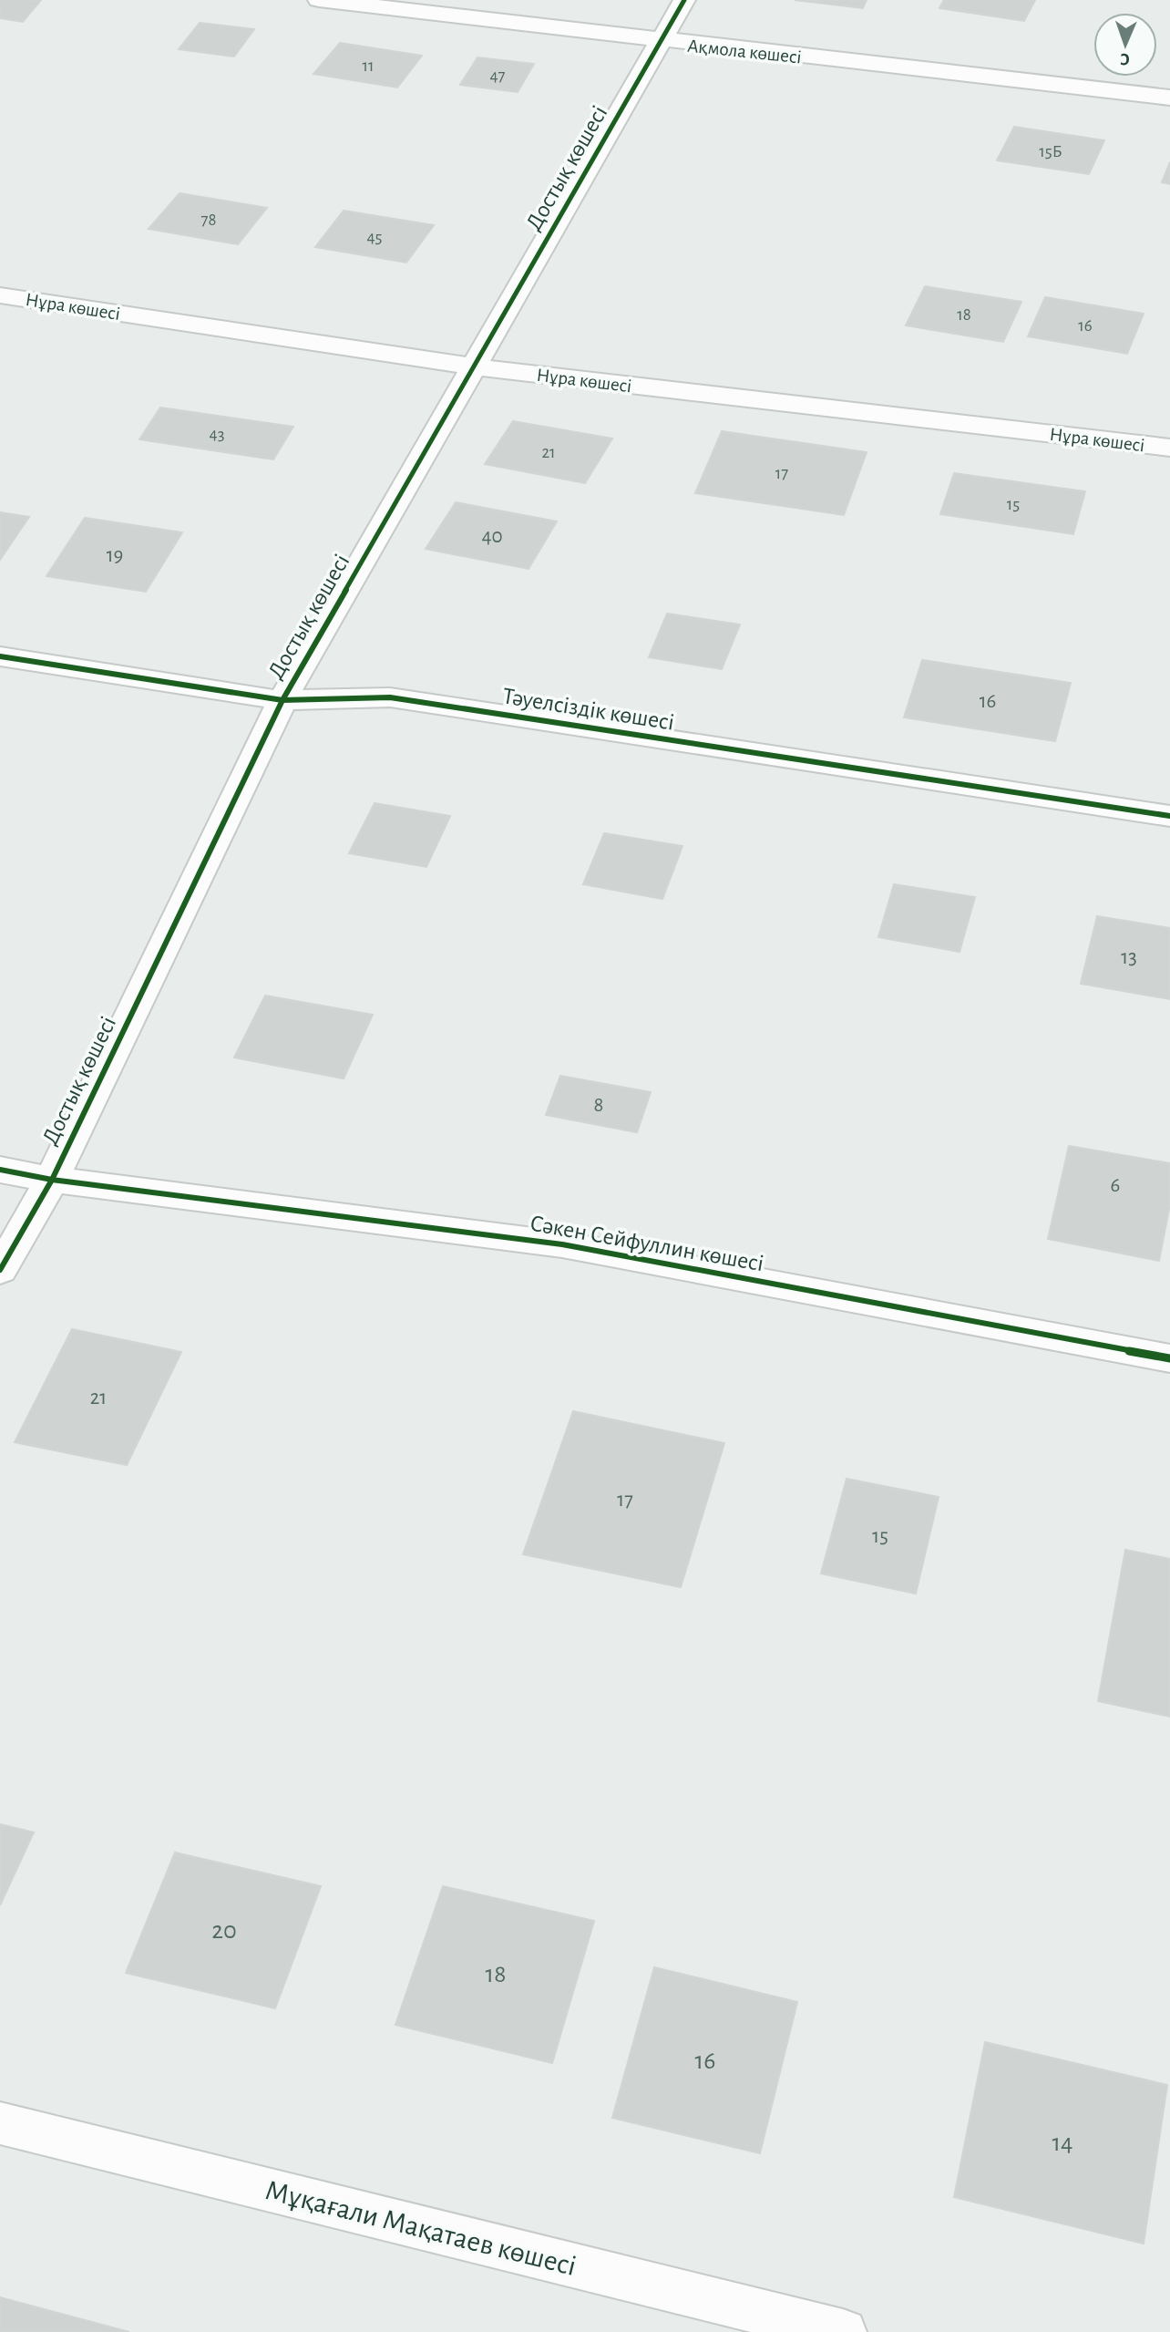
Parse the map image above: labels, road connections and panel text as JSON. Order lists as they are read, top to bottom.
{
  "streets": {
    "street": [
      "Ақмола көшесі",
      "Достық көшесі",
      "Нұра көшесі",
      "Тәуелсіздік көшесі",
      "Сәкен Сейфуллин көшесі",
      "Мұқағали Мақатаев көшесі"
    ]
  },
  "crossings": [
    ["Ақмола көшесі", "Достық көшесі"],
    ["Достық көшесі", "Нұра көшесі"],
    ["Достық көшесі", "Тәуелсіздік көшесі"],
    ["Достық көшесі", "Сәкен Сейфуллин көшесі"]
  ],
  "house_numbers": [
    "11",
    "47",
    "15Б",
    "78",
    "45",
    "18",
    "16",
    "43",
    "21",
    "17",
    "15",
    "40",
    "19",
    "16",
    "13",
    "8",
    "6",
    "21",
    "17",
    "15",
    "20",
    "18",
    "16",
    "14"
  ],
  "north": "bottom"
}
